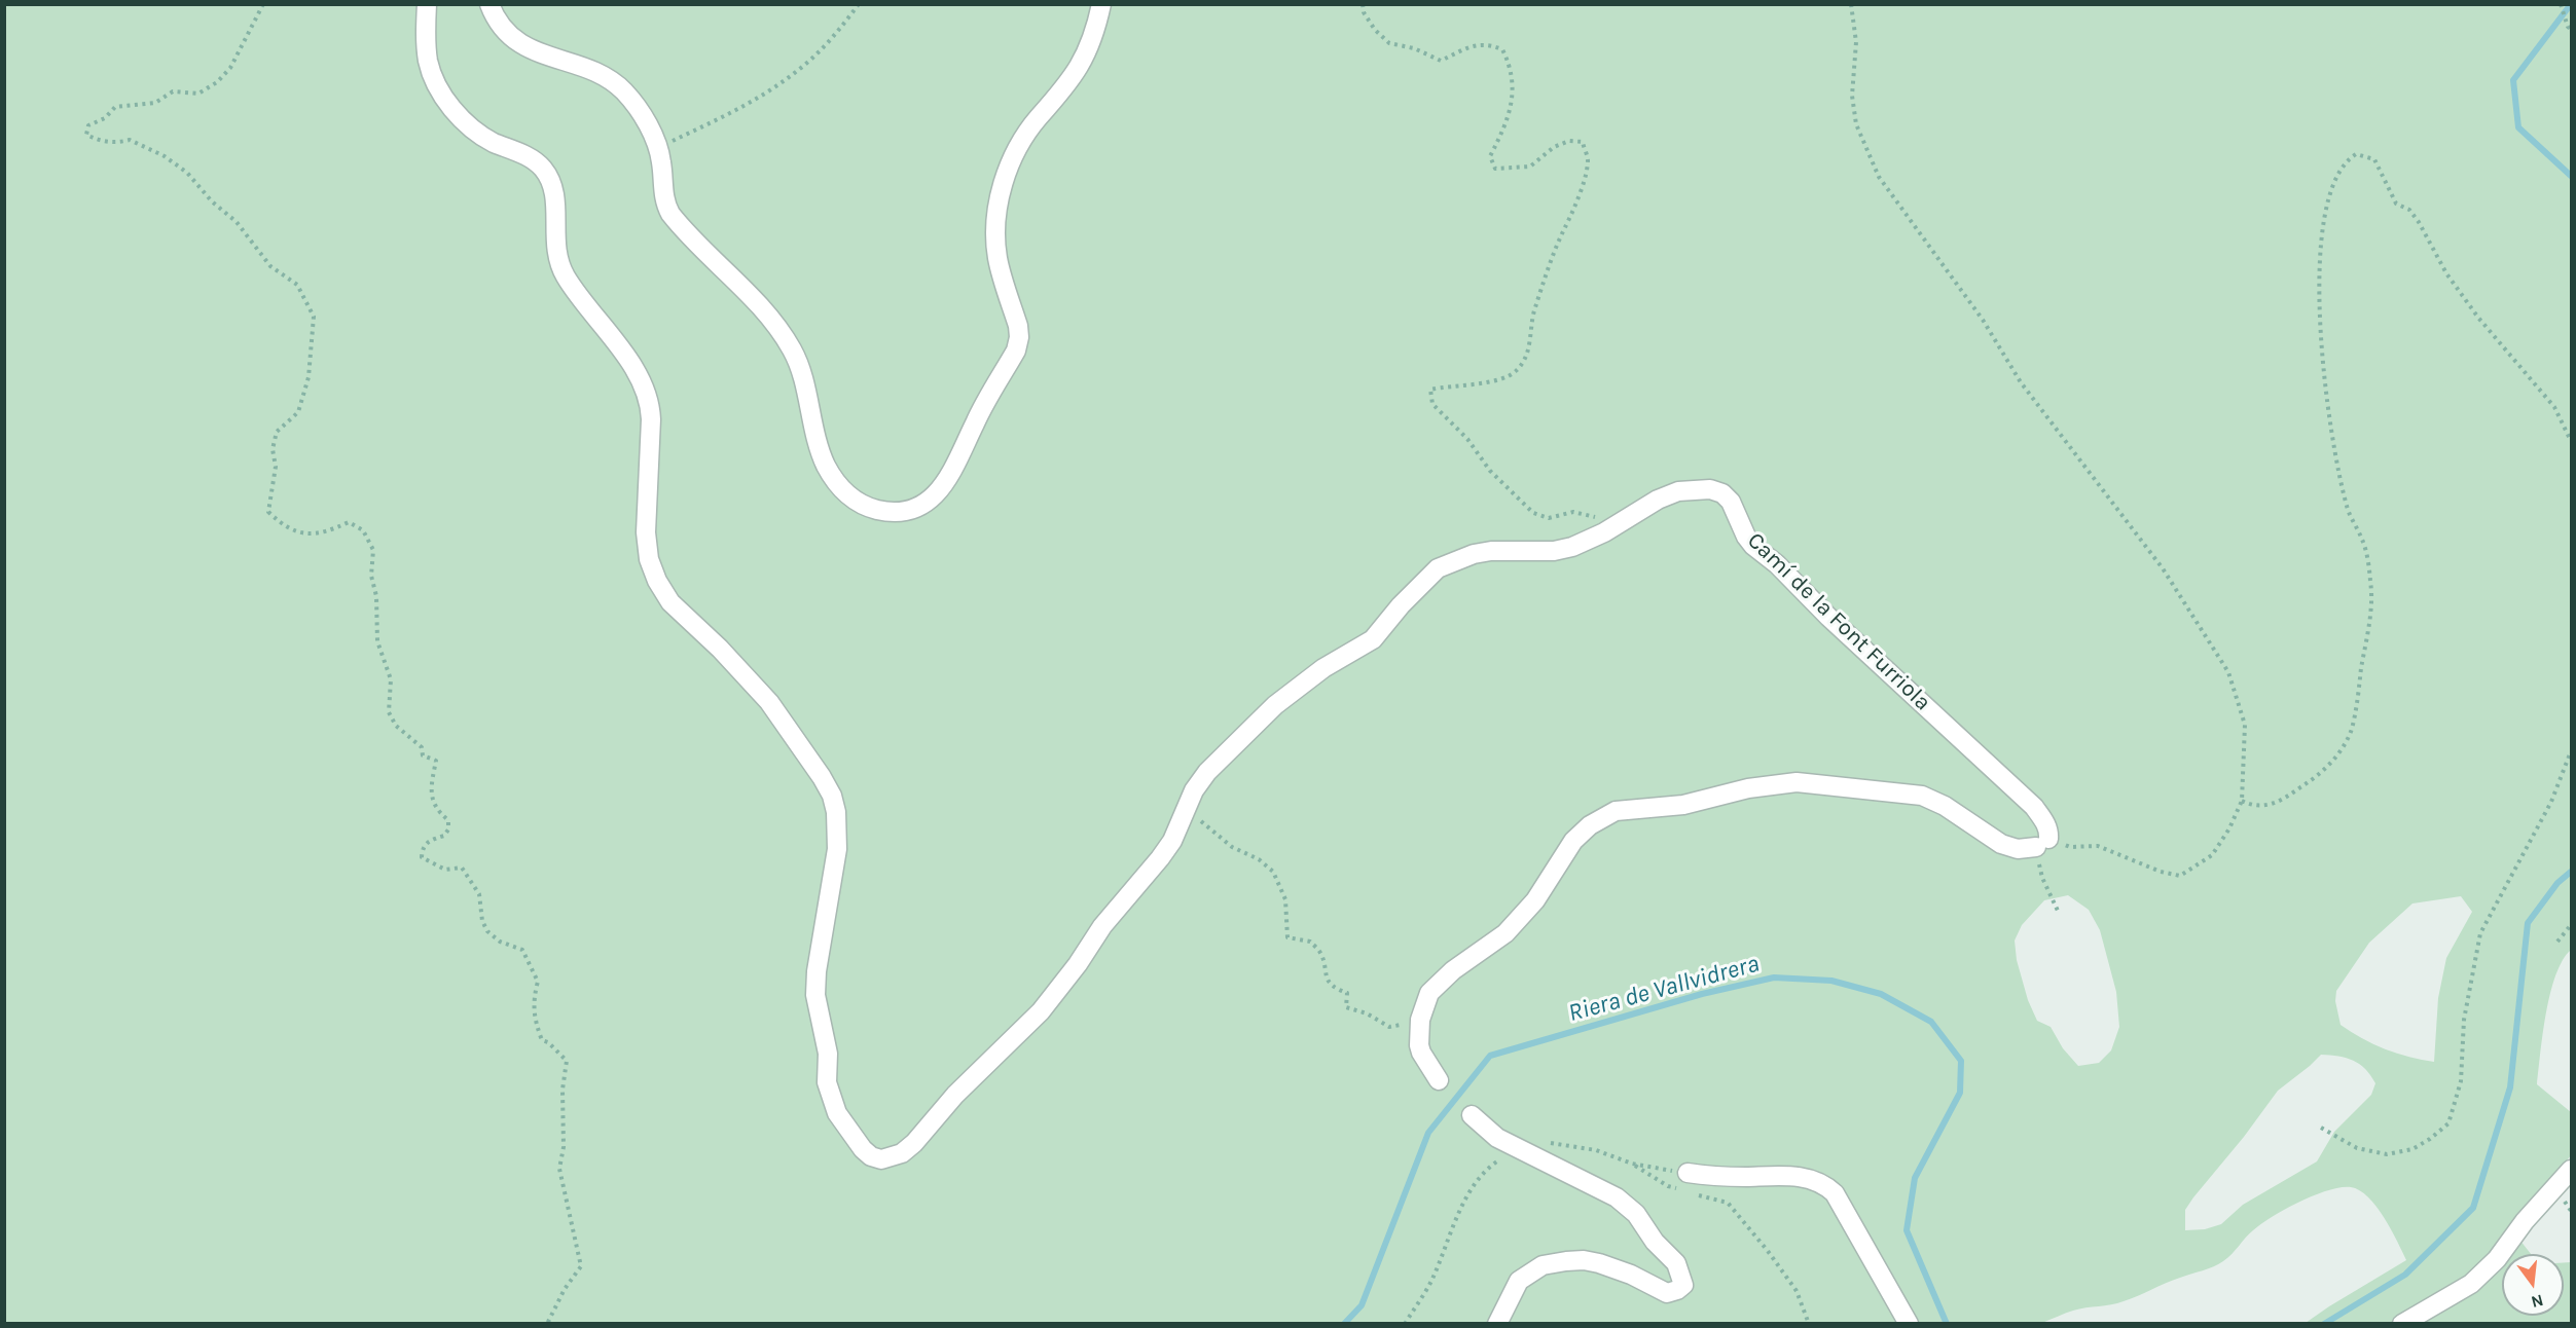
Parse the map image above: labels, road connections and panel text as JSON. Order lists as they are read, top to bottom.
{
  "streets": {
    "street": ["Camí de la Font Furriola"]
  },
  "water": ["Riera de Vallvidrera"],
  "north": "bottom"
}
